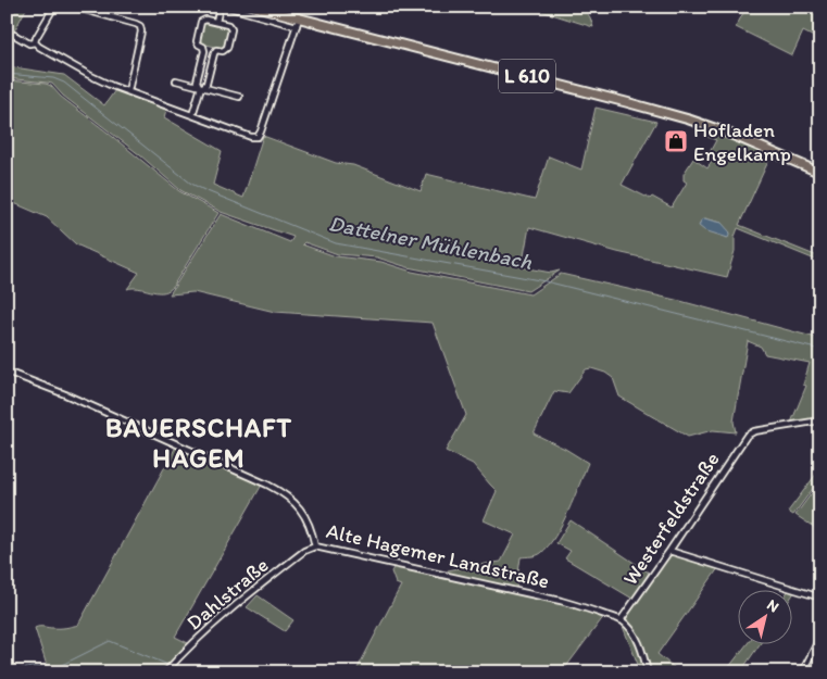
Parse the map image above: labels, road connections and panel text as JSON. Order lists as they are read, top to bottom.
{
  "streets": {
    "main road": ["L 610"],
    "street": ["Westerfeldstraße", "Alte Hagemer Landstraße", "Dahlstraße"]
  },
  "crossings": [
    ["Westerfeldstraße", "Alte Hagemer Landstraße"],
    ["Alte Hagemer Landstraße", "Dahlstraße"]
  ],
  "districts": ["BAUERSCHAFT HAGEM"],
  "water": ["Dattelner Mühlenbach"],
  "places": {
    "shop": ["Hofladen Engelkamp"]
  },
  "north": "top right"
}
